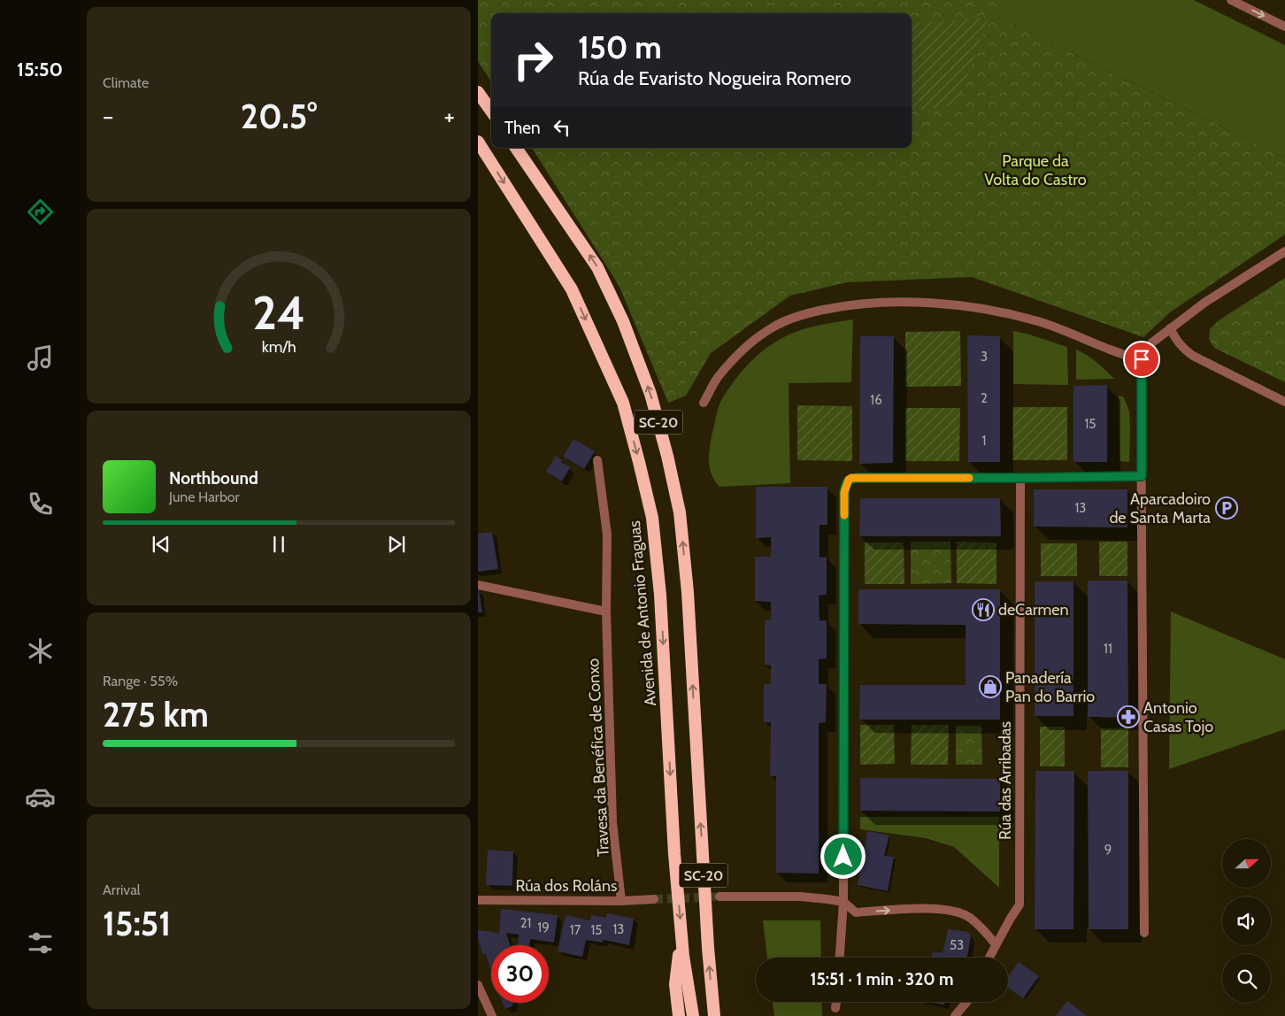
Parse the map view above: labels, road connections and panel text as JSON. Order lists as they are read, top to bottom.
{
  "streets": {
    "highway": ["SC-20", "Avenida de Antonio Fraguas"],
    "street": ["Travesa da Benéfica de Conxo", "Rúa das Arribadas", "Rúa dos Roláns"]
  },
  "crossings": [
    ["Travesa da Benéfica de Conxo", "Rúa dos Roláns"]
  ],
  "parks": ["Parque da Volta do Castro"],
  "places": {
    "parking": ["Aparcadoiro de Santa Marta"],
    "restaurant": ["deCarmen"],
    "shop": ["Panadería Pan do Barrio"],
    "pharmacy": ["Antonio Casas Tojo"]
  },
  "house_numbers": [
    "3",
    "2",
    "16",
    "15",
    "1",
    "13",
    "11",
    "9",
    "21",
    "19",
    "13",
    "17",
    "15",
    "53"
  ],
  "north": "right",
  "page": {
    "tabs": "15:50",
    "tile": [
      "Climate",
      ["Range · 55%", "275 km"],
      ["Arrival", "15:51"]
    ],
    "turn": ["150 m", "Rúa de Evaristo Nogueira Romero"],
    "heat": ["−", "20.5°", "+"],
    "then": "Then",
    "song": ["Northbound", "June Harbor"],
    "limit": "30",
    "trip": "15:51 · 1 min · 320 m",
    "gauge": ["24", "km/h"]
  }
}
